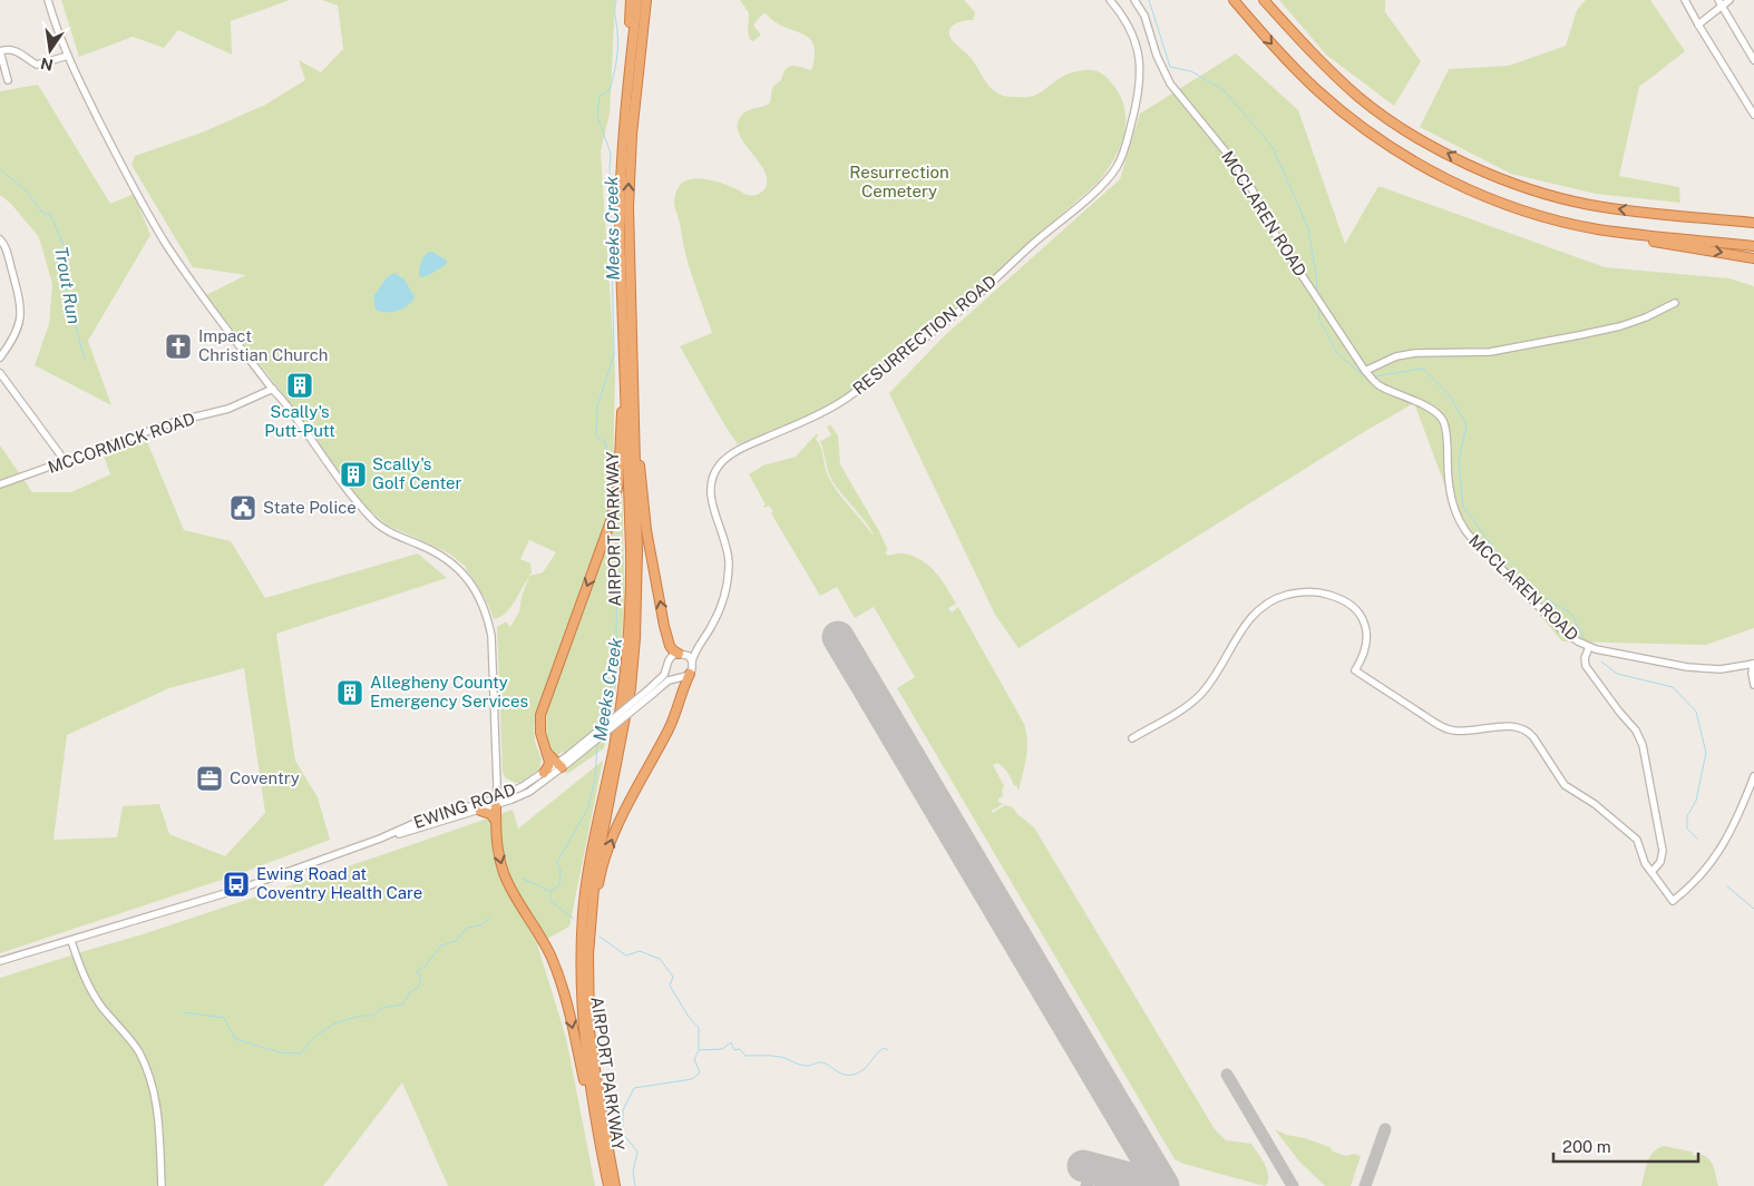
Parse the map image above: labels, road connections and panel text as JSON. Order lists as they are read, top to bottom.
{
  "streets": {
    "highway": ["AIRPORT PARKWAY"],
    "street": [
      "MCCLAREN ROAD",
      "RESURRECTION ROAD",
      "MCCORMICK ROAD",
      "EWING ROAD"
    ]
  },
  "crossings": [
    ["RESURRECTION ROAD", "EWING ROAD"]
  ],
  "water": ["Meeks Creek", "Trout Run"],
  "parks": ["Resurrection Cemetery"],
  "places": {
    "church": ["Impact Christian Church"],
    "building": ["Scally's Putt-Putt", "Scally's Golf Center", "Allegheny County Emergency Services"],
    "public building": ["State Police"],
    "office": ["Coventry"],
    "bus stop": ["Ewing Road at Coventry Health Care"]
  },
  "scale_bar": "200 m",
  "north": "bottom"
}
